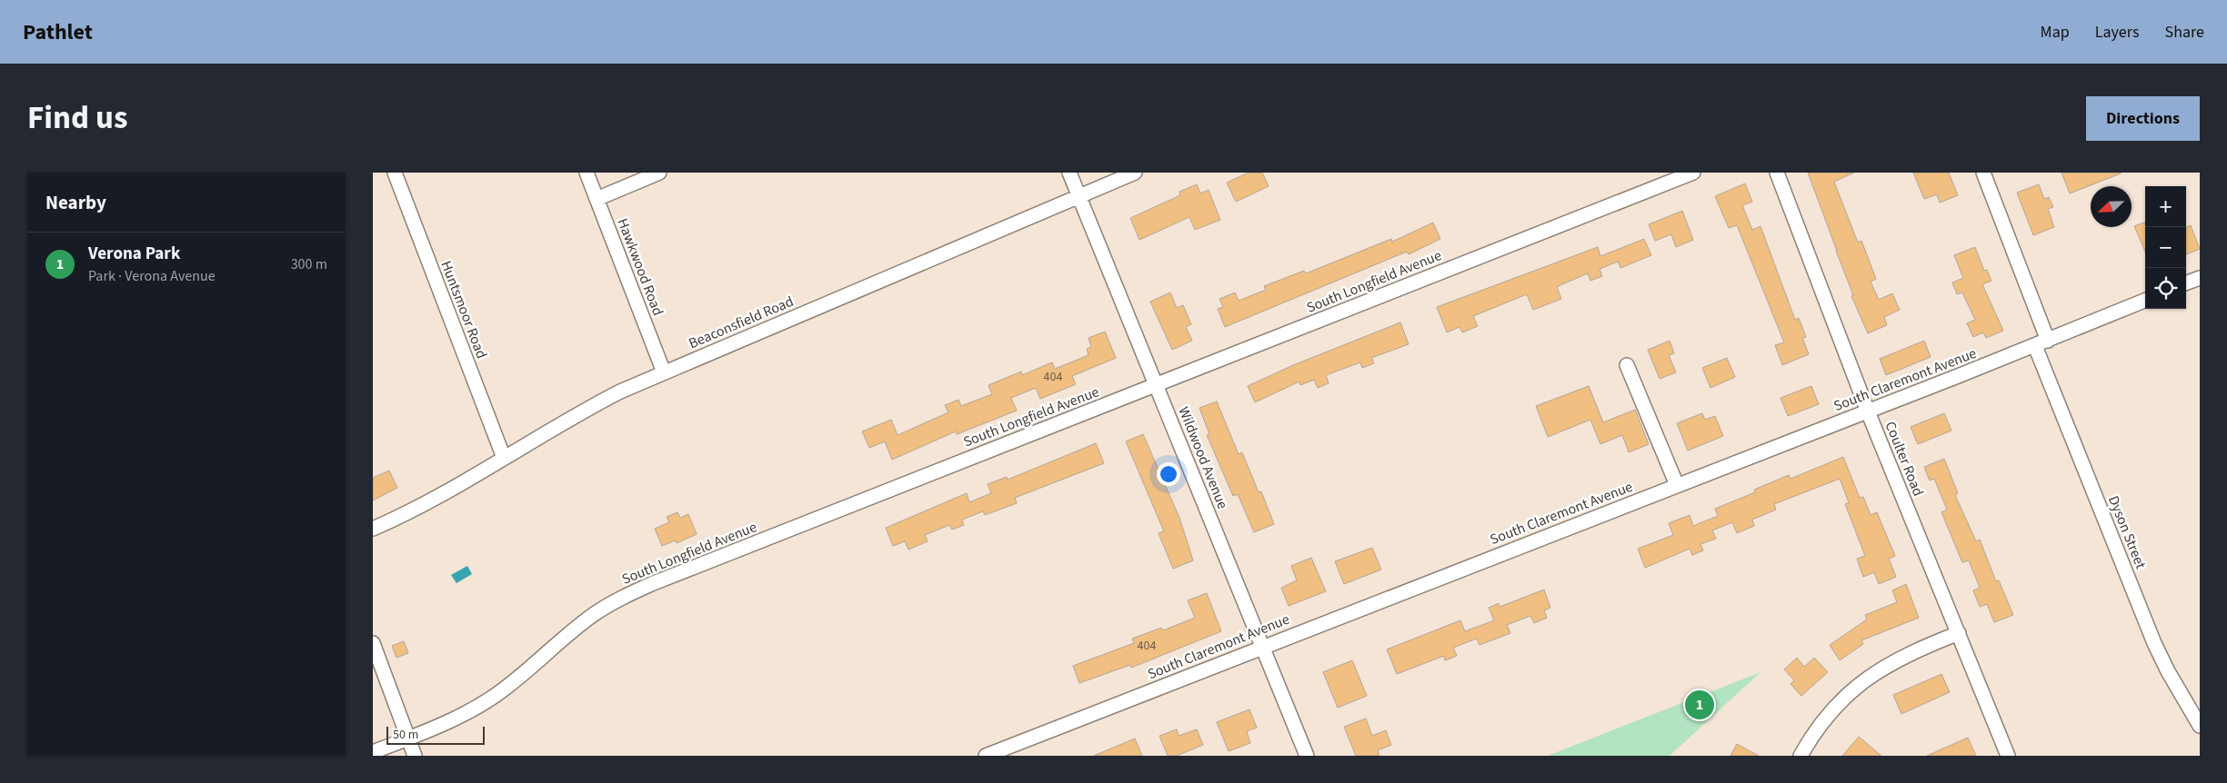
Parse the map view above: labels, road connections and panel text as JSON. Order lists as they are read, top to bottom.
{
  "streets": {
    "street": [
      "Hawkwood Road",
      "South Longfield Avenue",
      "Huntsmoor Road",
      "Beaconsfield Road",
      "South Claremont Avenue",
      "Wildwood Avenue",
      "Coulter Road",
      "Dyson Street"
    ]
  },
  "crossings": [
    ["Hawkwood Road", "Beaconsfield Road"],
    ["South Longfield Avenue", "Wildwood Avenue"],
    ["Huntsmoor Road", "Beaconsfield Road"],
    ["Beaconsfield Road", "Wildwood Avenue"],
    ["South Claremont Avenue", "Wildwood Avenue"],
    ["South Claremont Avenue", "Coulter Road"],
    ["South Claremont Avenue", "Dyson Street"]
  ],
  "house_numbers": ["404", "404"],
  "scale_bar": "50 m",
  "north": "bottom left",
  "page": {
    "header": "Pathlet",
    "nav": ["Map", "Layers", "Share"],
    "title": "Find us",
    "buttons": "Directions",
    "heading": "Nearby",
    "map_buttons": ["+", "−"],
    "list": [
      {
        "mark": "1",
        "name": "Verona Park",
        "note": "Park · Verona Avenue",
        "value": "300 m"
      }
    ],
    "pins": "1",
    "scale": "50 m"
  }
}
